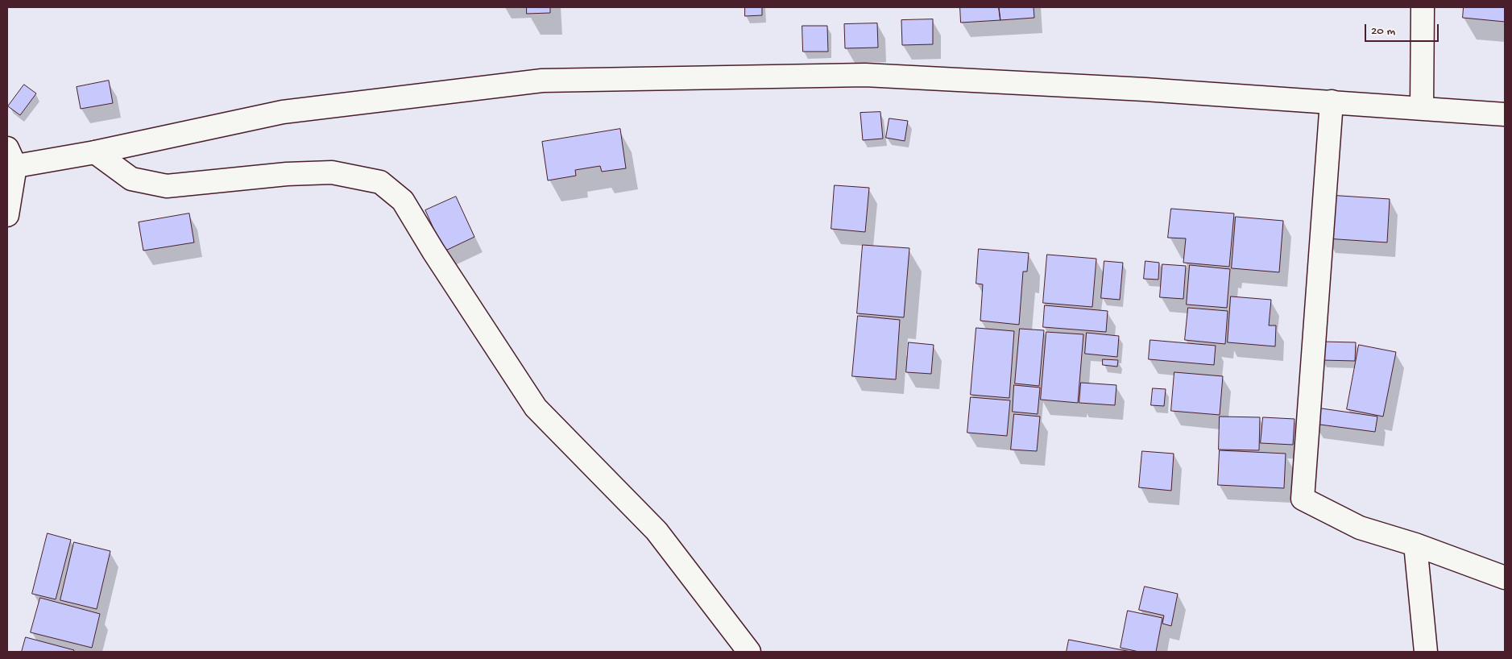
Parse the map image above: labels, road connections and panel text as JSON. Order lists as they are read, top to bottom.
{
  "scale_bar": "20 m"
}
